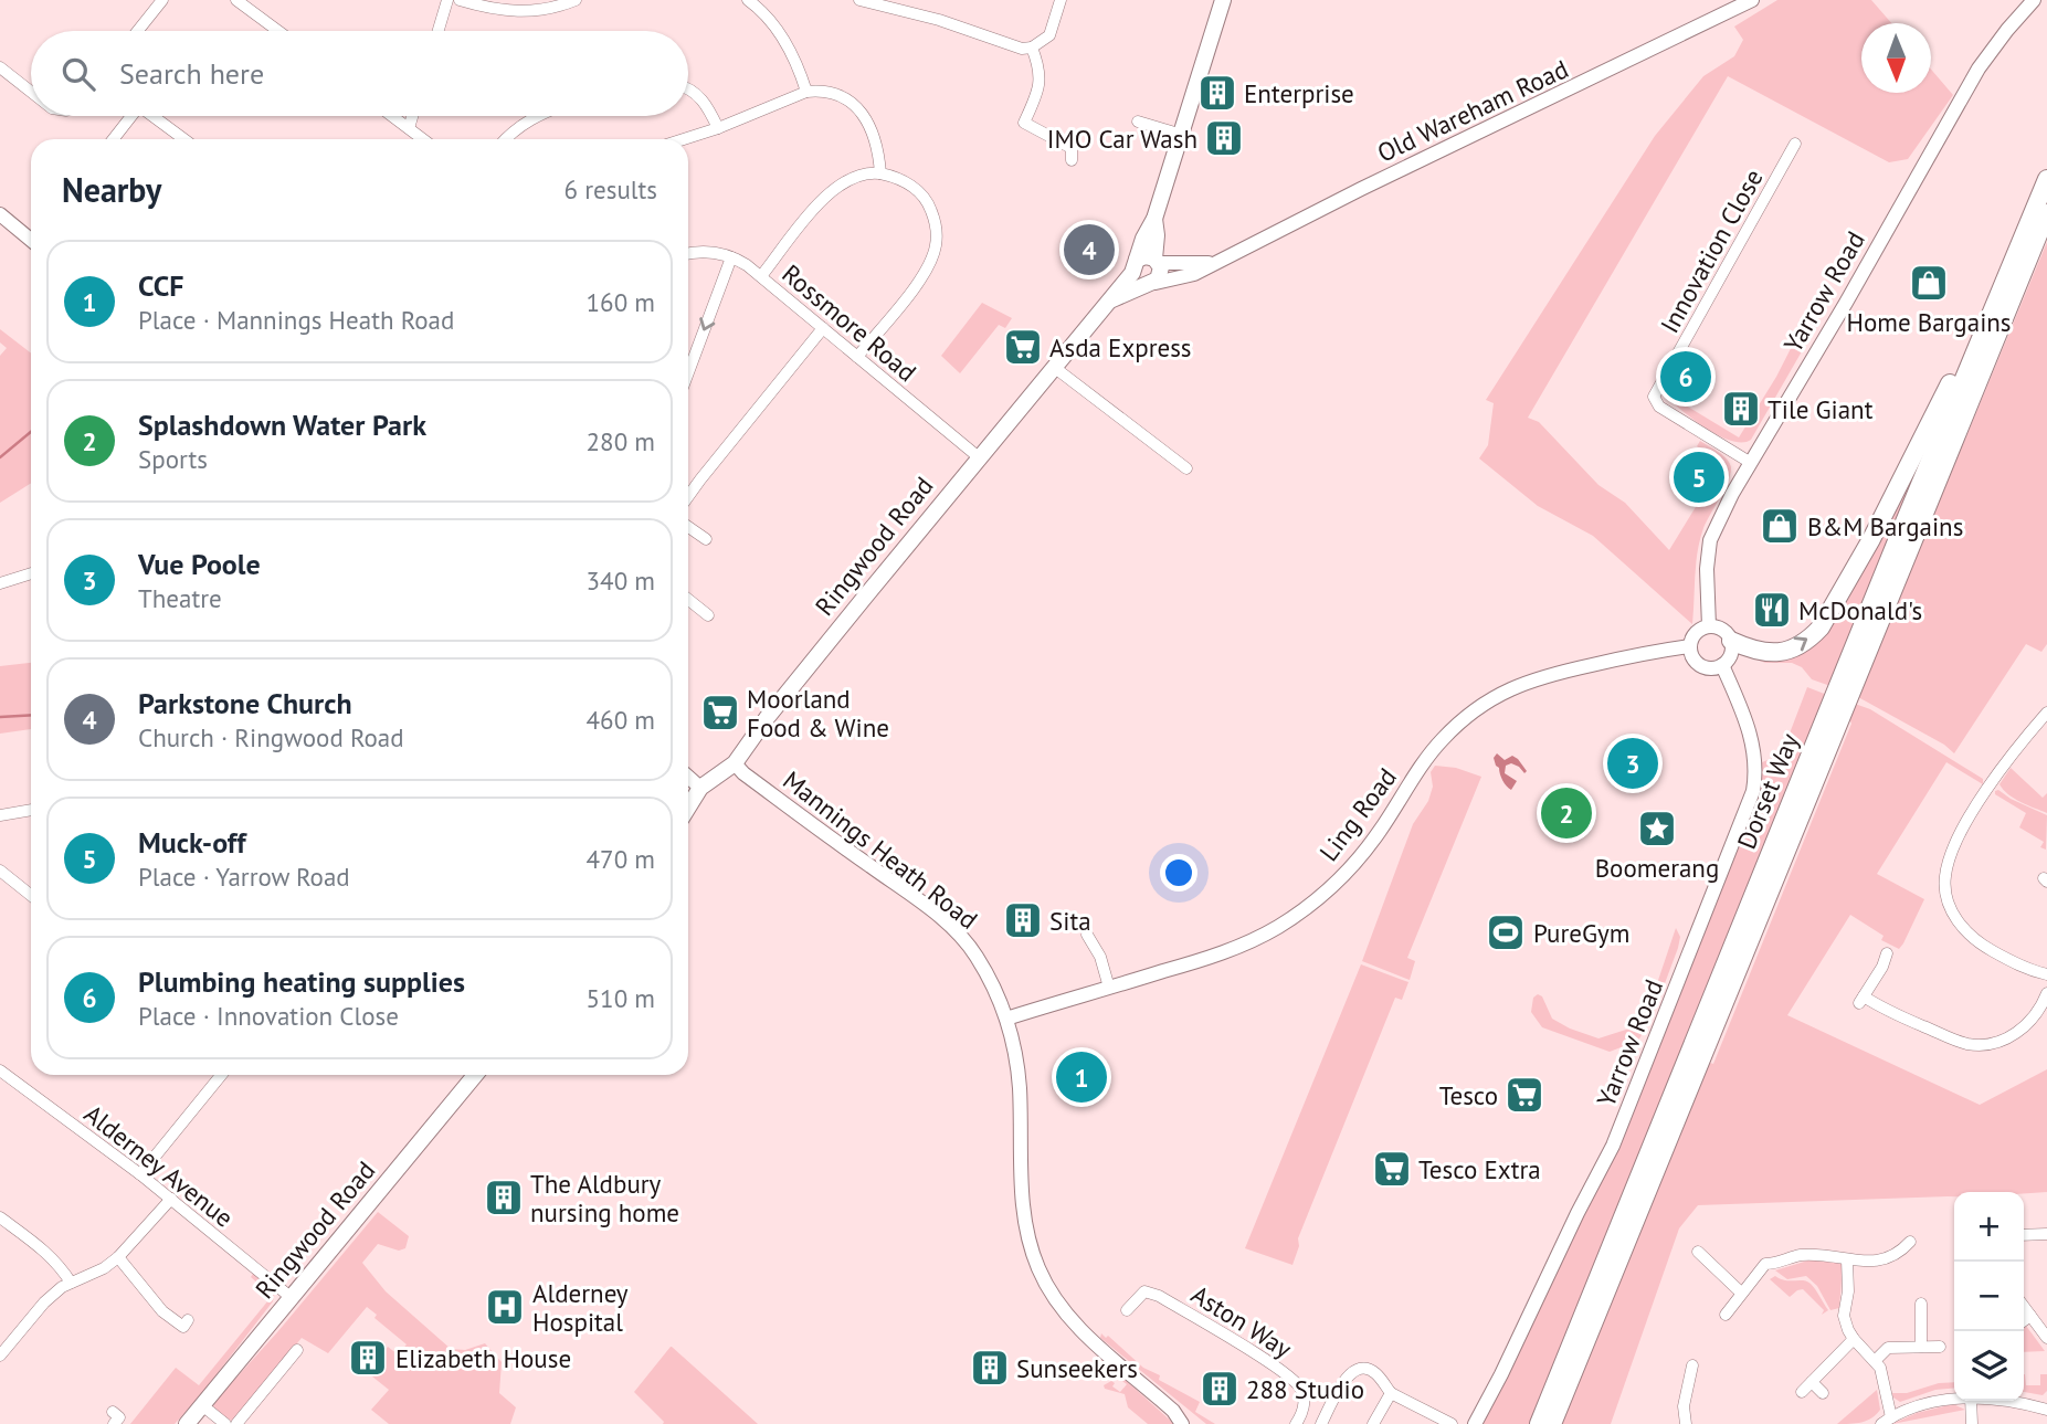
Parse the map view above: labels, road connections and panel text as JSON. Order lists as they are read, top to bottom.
{
  "streets": {
    "highway": ["Dorset Way"],
    "main road": ["Ringwood Road"],
    "street": [
      "Old Wareham Road",
      "Innovation Close",
      "Yarrow Road",
      "Rossmore Road",
      "Ling Road",
      "Mannings Heath Road",
      "Alderney Avenue",
      "Aston Way"
    ]
  },
  "crossings": [
    ["Old Wareham Road", "Ringwood Road"],
    ["Innovation Close", "Yarrow Road"],
    ["Yarrow Road", "Ling Road"],
    ["Rossmore Road", "Ringwood Road"],
    ["Ringwood Road", "Mannings Heath Road"],
    ["Ringwood Road", "Alderney Avenue"],
    ["Ling Road", "Mannings Heath Road"]
  ],
  "places": {
    "building": [
      "Enterprise",
      "IMO Car Wash",
      "Tile Giant",
      "Sita",
      "The Aldbury nursing home",
      "Elizabeth House",
      "Sunseekers",
      "288 Studio"
    ],
    "shop": ["Home Bargains", "B&M Bargains"],
    "supermarket": [
      "Asda Express",
      "Moorland Food & Wine",
      "Tesco",
      "Tesco Extra"
    ],
    "restaurant": ["McDonald's"],
    "place": ["Boomerang"],
    "sports": ["PureGym"],
    "hospital": ["Alderney Hospital"]
  },
  "north": "bottom",
  "page": {
    "search": "Search here",
    "heading": ["Nearby", "6 results"],
    "pins": [
      "4",
      "6",
      "5",
      "3",
      "2",
      "1"
    ],
    "list": [
      {
        "mark": "1",
        "name": "CCF",
        "note": "Place · Mannings Heath Road",
        "value": "160 m"
      },
      {
        "mark": "2",
        "name": "Splashdown Water Park",
        "note": "Sports",
        "value": "280 m"
      },
      {
        "mark": "3",
        "name": "Vue Poole",
        "note": "Theatre",
        "value": "340 m"
      },
      {
        "mark": "4",
        "name": "Parkstone Church",
        "note": "Church · Ringwood Road",
        "value": "460 m"
      },
      {
        "mark": "5",
        "name": "Muck-off",
        "note": "Place · Yarrow Road",
        "value": "470 m"
      },
      {
        "mark": "6",
        "name": "Plumbing heating supplies",
        "note": "Place · Innovation Close",
        "value": "510 m"
      }
    ],
    "map_buttons": ["+", "−"]
  }
}
